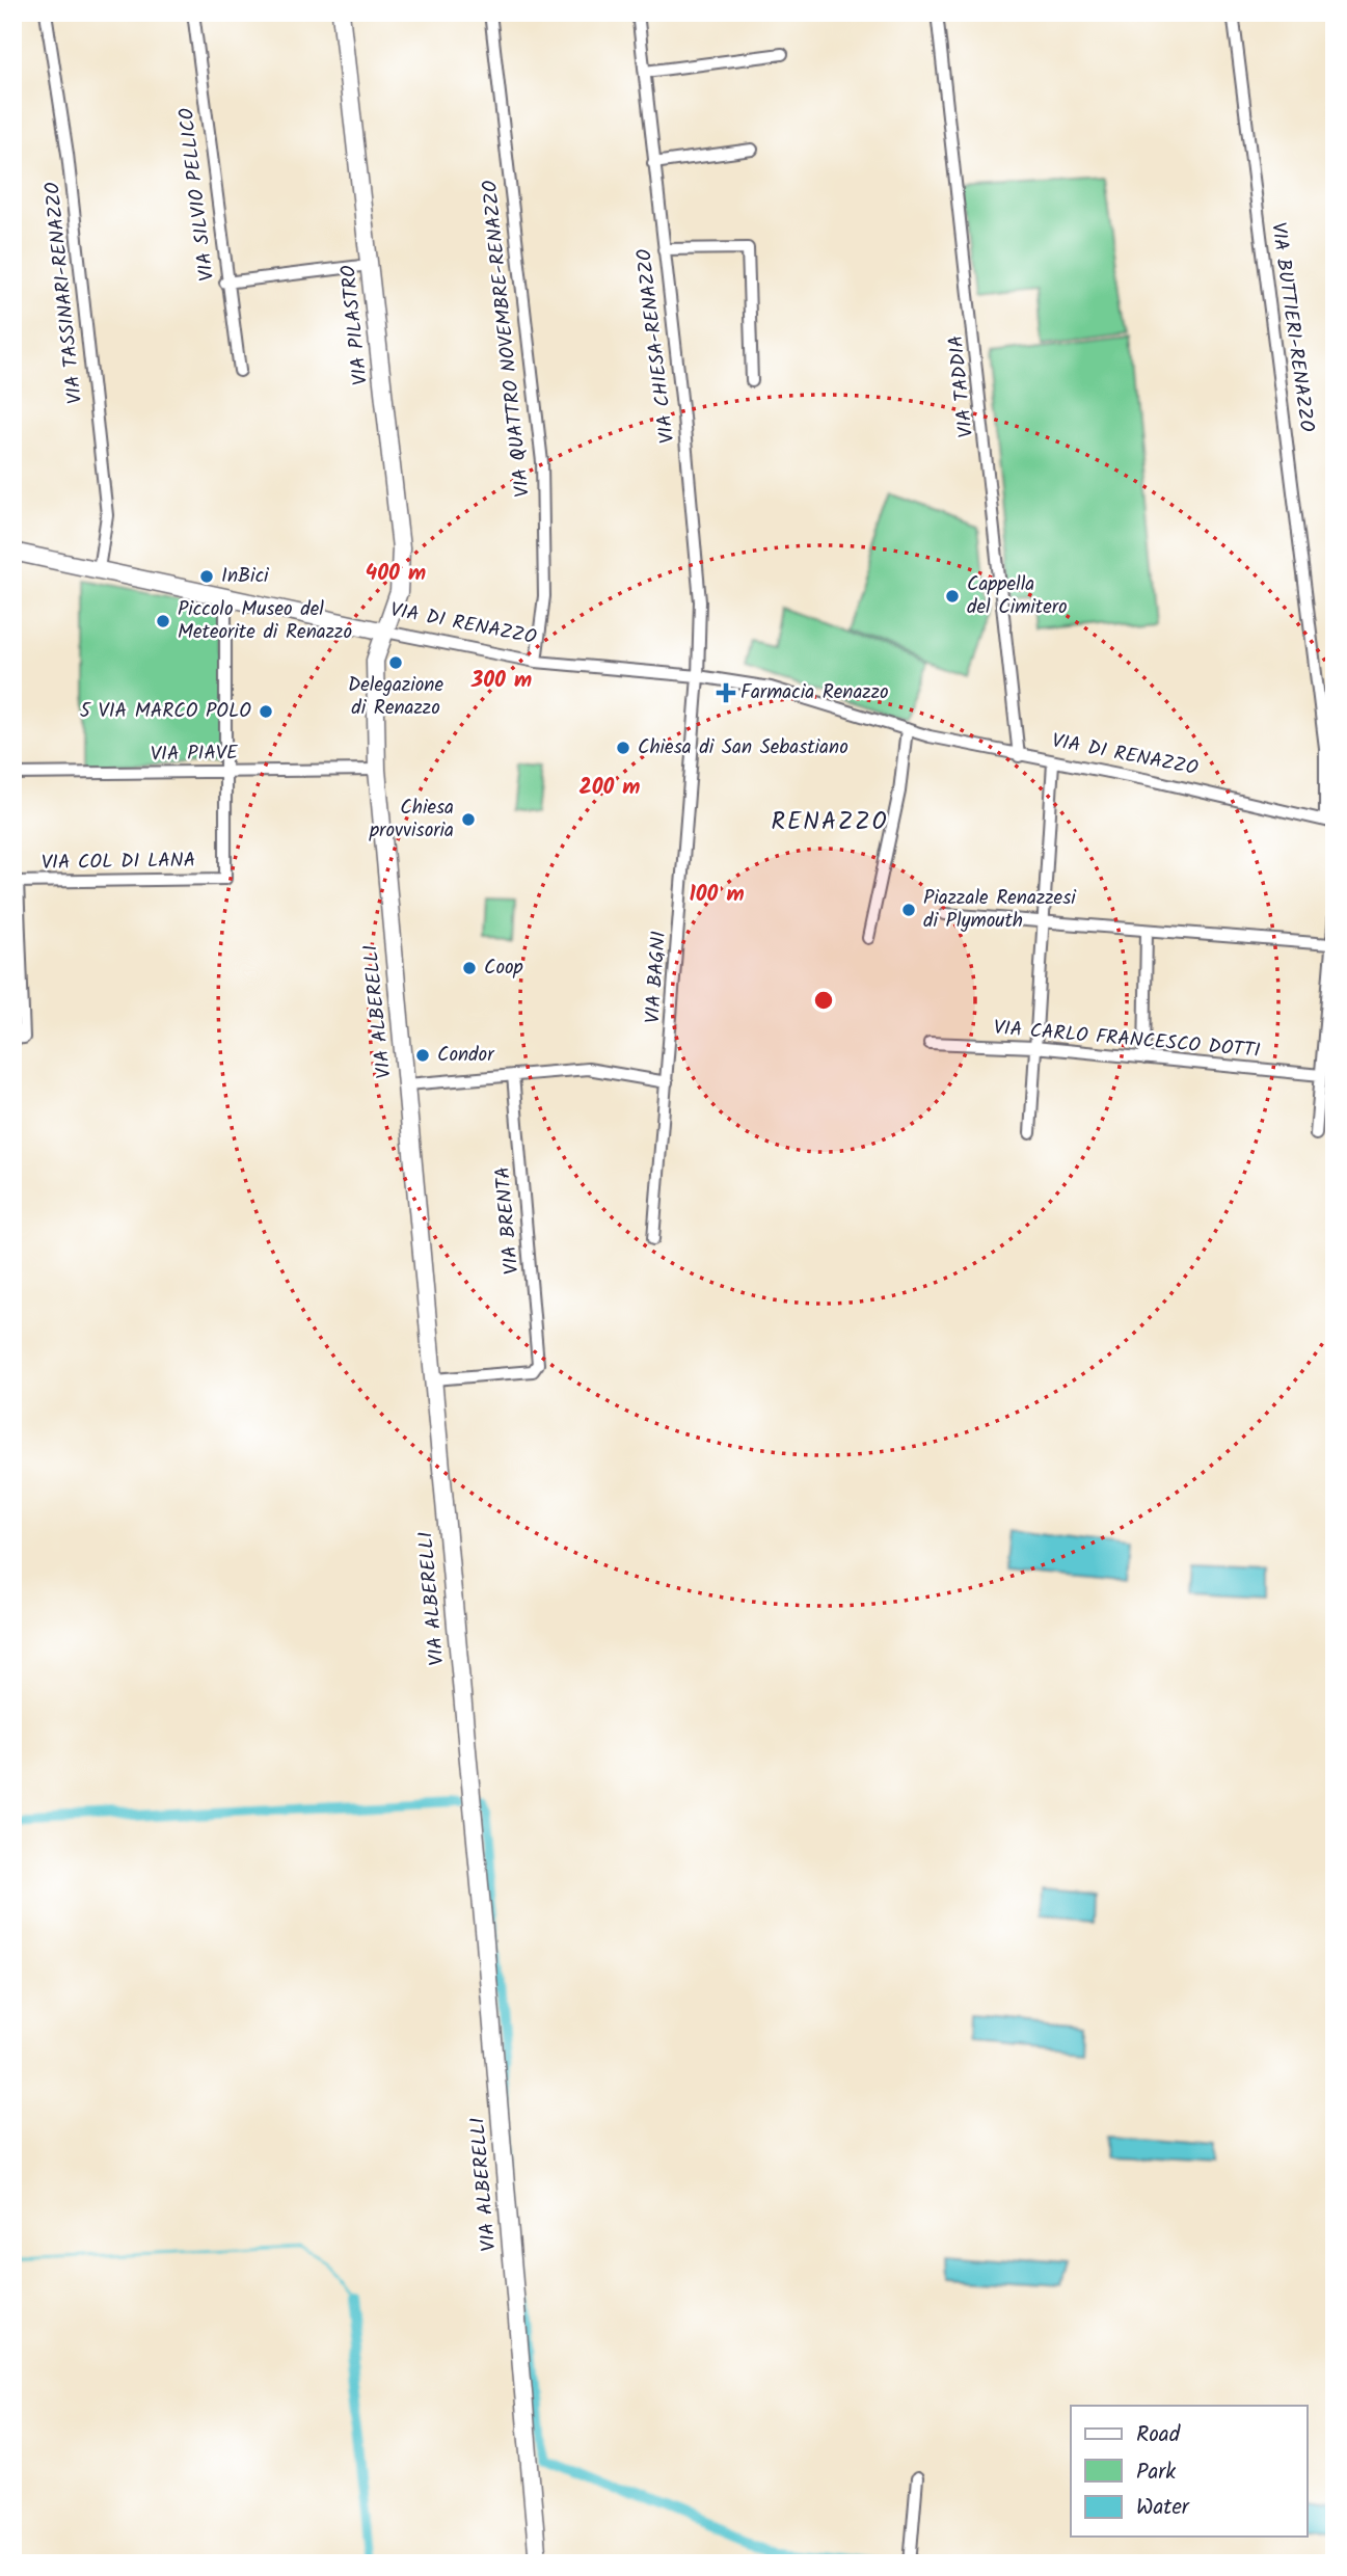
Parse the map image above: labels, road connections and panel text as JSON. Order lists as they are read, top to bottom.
{
  "streets": {
    "street": [
      "VIA SILVIO PELLICO",
      "VIA TASSINARI-RENAZZO",
      "VIA PILASTRO",
      "VIA BUTTIERI-RENAZZO",
      "VIA QUATTRO NOVEMBRE-RENAZZO",
      "VIA CHIESA-RENAZZO",
      "VIA TADDIA",
      "VIA DI RENAZZO",
      "VIA PIAVE",
      "VIA COL DI LANA",
      "VIA BAGNI",
      "VIA ALBERELLI",
      "VIA CARLO FRANCESCO DOTTI",
      "VIA BRENTA"
    ]
  },
  "crossings": [
    ["VIA TASSINARI-RENAZZO", "VIA DI RENAZZO"],
    ["VIA PILASTRO", "VIA DI RENAZZO"],
    ["VIA PILASTRO", "VIA ALBERELLI"],
    ["VIA BUTTIERI-RENAZZO", "VIA DI RENAZZO"],
    ["VIA QUATTRO NOVEMBRE-RENAZZO", "VIA DI RENAZZO"],
    ["VIA CHIESA-RENAZZO", "VIA DI RENAZZO"],
    ["VIA CHIESA-RENAZZO", "VIA BAGNI"],
    ["VIA TADDIA", "VIA DI RENAZZO"],
    ["VIA DI RENAZZO", "VIA BAGNI"],
    ["VIA DI RENAZZO", "VIA ALBERELLI"],
    ["VIA PIAVE", "VIA COL DI LANA"],
    ["VIA PIAVE", "VIA ALBERELLI"],
    ["VIA ALBERELLI", "VIA BRENTA"]
  ],
  "districts": ["RENAZZO"],
  "places": {
    "other": [
      "InBici",
      "Cappella del Cimitero",
      "Piccolo Museo del Meteorite di Renazzo",
      "Delegazione di Renazzo",
      "5 VIA MARCO POLO",
      "Chiesa di San Sebastiano",
      "Chiesa provvisoria",
      "Piazzale Renazzesi di Plymouth",
      "Coop",
      "Condor"
    ],
    "health": ["Farmacia Renazzo"]
  },
  "legend": ["Road", "Park", "Water"],
  "rings": [
    "400 m",
    "300 m",
    "200 m",
    "100 m"
  ]
}
